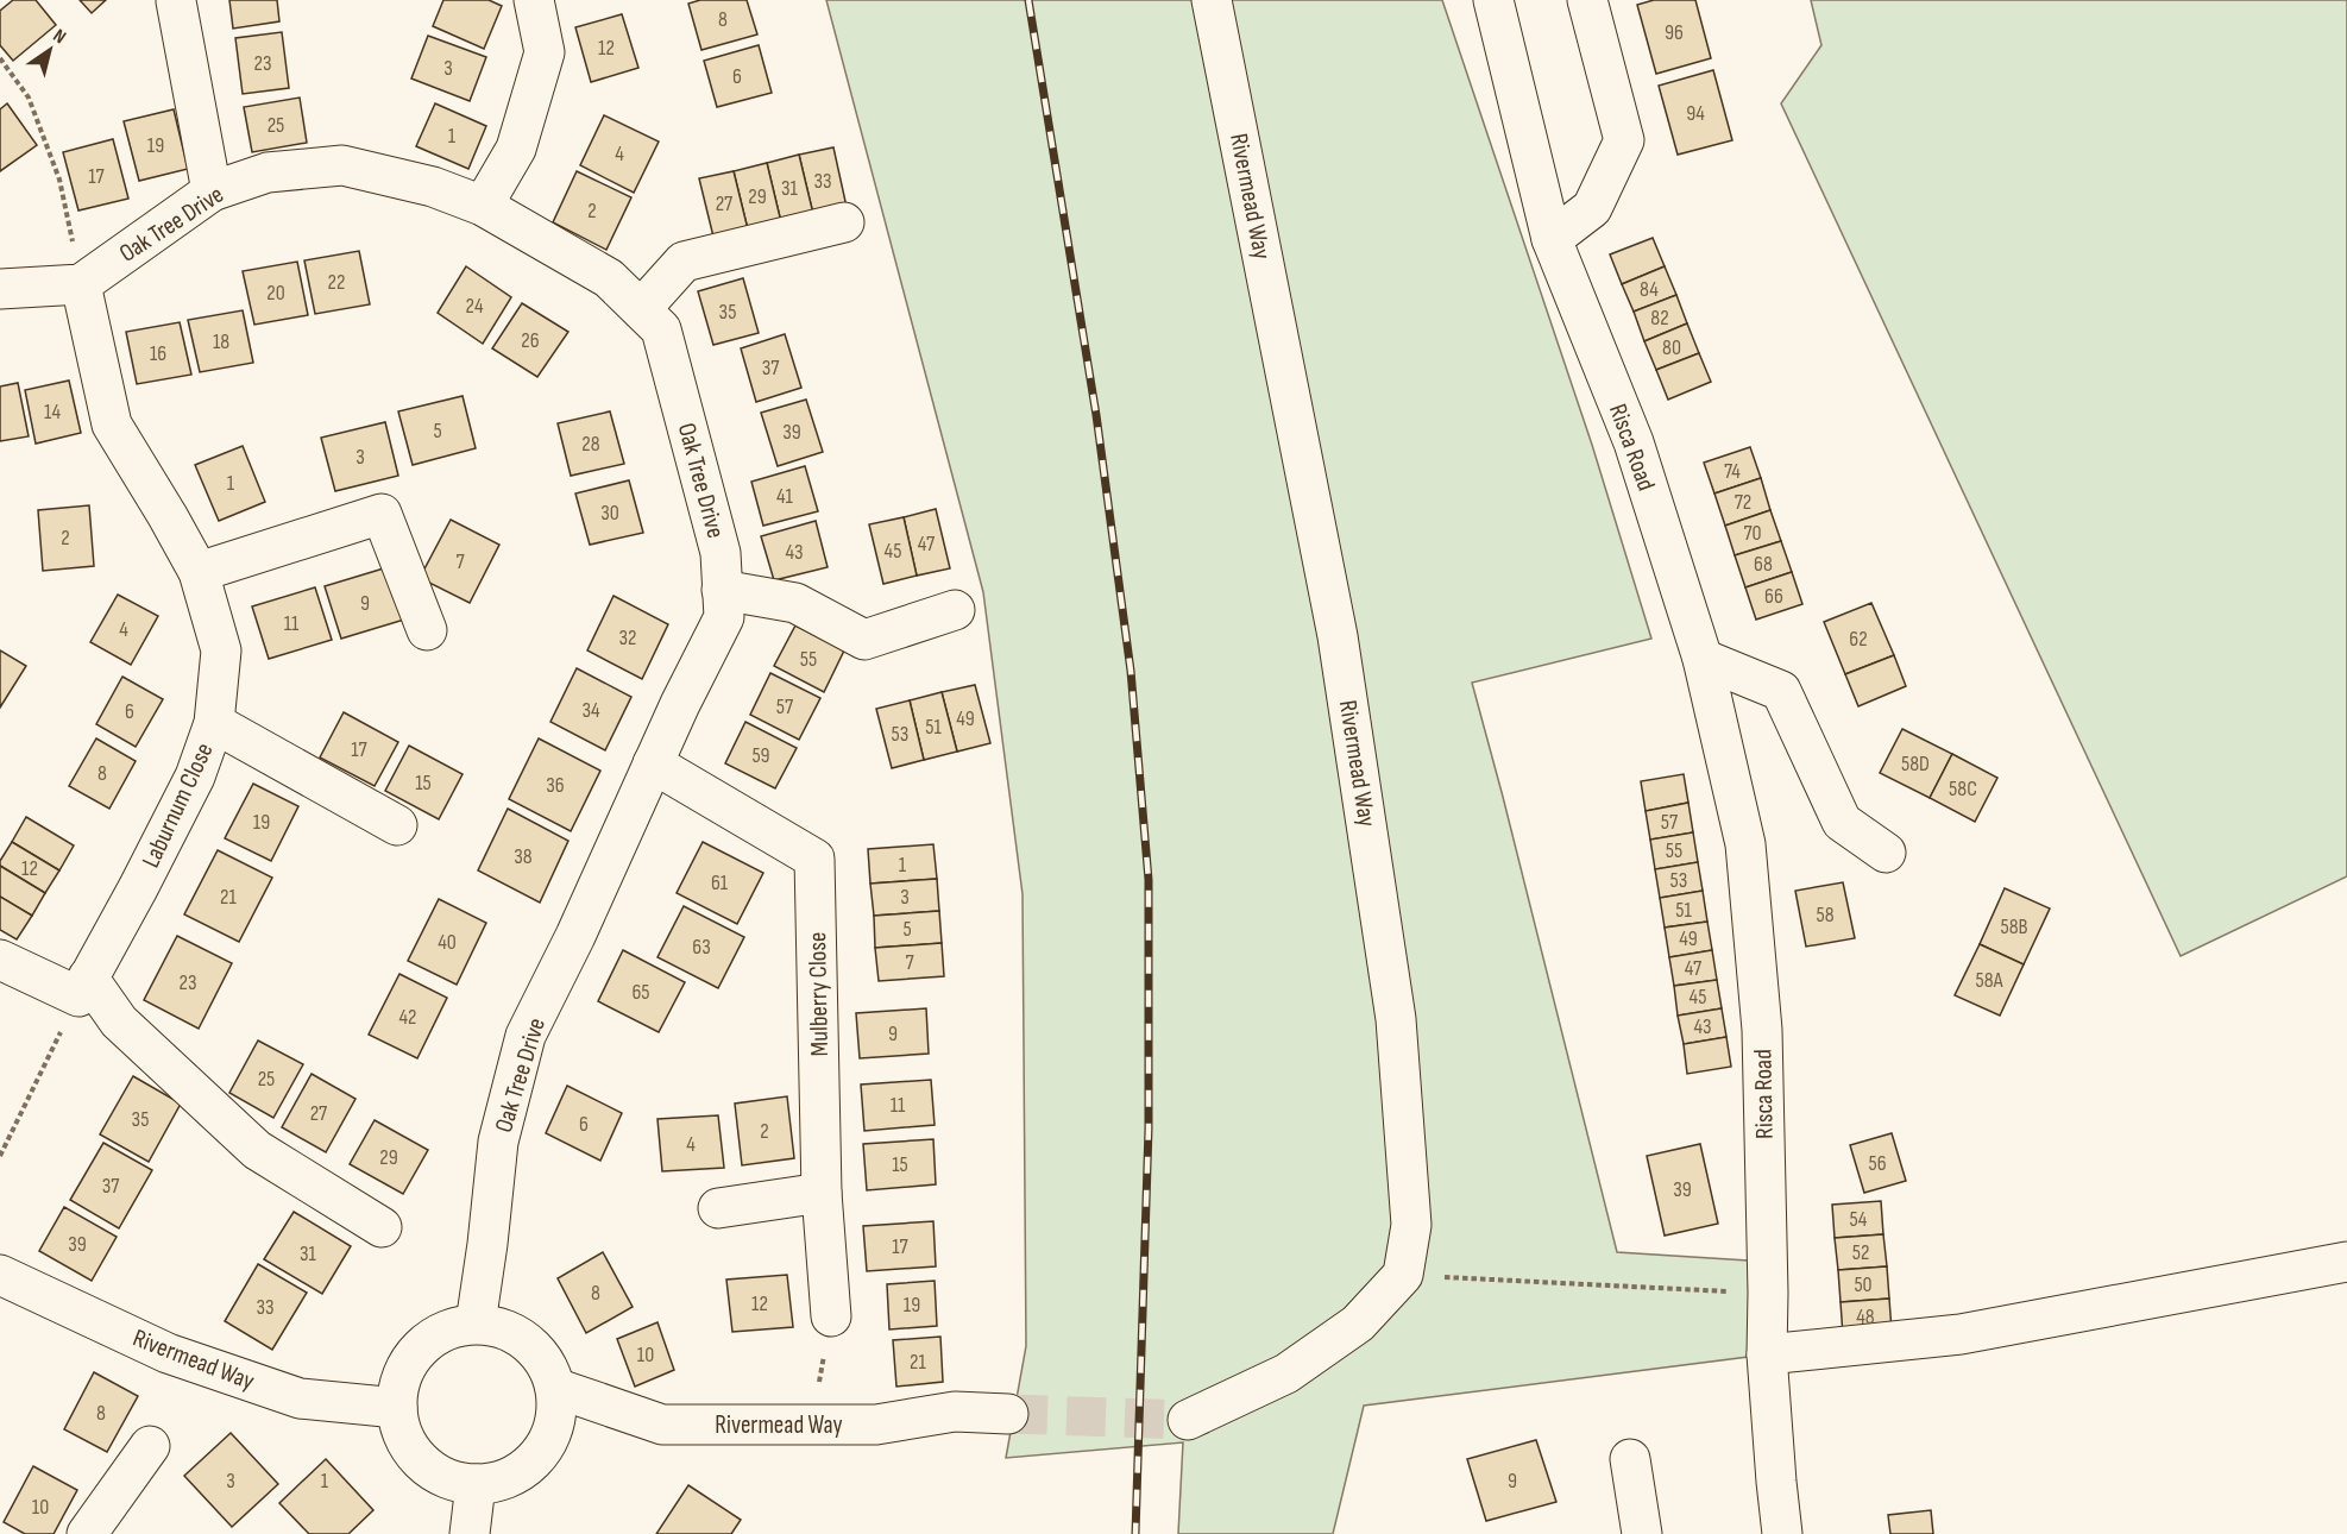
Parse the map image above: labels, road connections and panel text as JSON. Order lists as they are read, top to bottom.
{
  "streets": {
    "street": [
      "Rivermead Way",
      "Oak Tree Drive",
      "Risca Road",
      "Laburnum Close",
      "Mulberry Close"
    ]
  },
  "crossings": [
    ["Rivermead Way", "Oak Tree Drive"],
    ["Oak Tree Drive", "Laburnum Close"],
    ["Oak Tree Drive", "Mulberry Close"]
  ],
  "house_numbers": [
    "8",
    "96",
    "12",
    "23",
    "3",
    "6",
    "94",
    "25",
    "1",
    "19",
    "4",
    "17",
    "33",
    "31",
    "29",
    "27",
    "2",
    "22",
    "84",
    "20",
    "24",
    "35",
    "82",
    "26",
    "18",
    "80",
    "16",
    "37",
    "14",
    "5",
    "39",
    "28",
    "3",
    "74",
    "1",
    "41",
    "72",
    "30",
    "70",
    "2",
    "47",
    "45",
    "43",
    "7",
    "68",
    "66",
    "9",
    "11",
    "4",
    "32",
    "62",
    "55",
    "57",
    "34",
    "6",
    "49",
    "51",
    "53",
    "17",
    "59",
    "58D",
    "8",
    "15",
    "36",
    "58C",
    "19",
    "57",
    "55",
    "38",
    "1",
    "12",
    "53",
    "61",
    "21",
    "3",
    "51",
    "58",
    "58B",
    "5",
    "49",
    "40",
    "63",
    "7",
    "47",
    "58A",
    "23",
    "65",
    "45",
    "42",
    "43",
    "9",
    "25",
    "11",
    "27",
    "35",
    "6",
    "2",
    "4",
    "29",
    "56",
    "15",
    "37",
    "39",
    "54",
    "39",
    "17",
    "52",
    "31",
    "50",
    "8",
    "12",
    "19",
    "33",
    "48",
    "10",
    "21",
    "8",
    "3",
    "1",
    "9",
    "10"
  ],
  "north": "top right"
}
